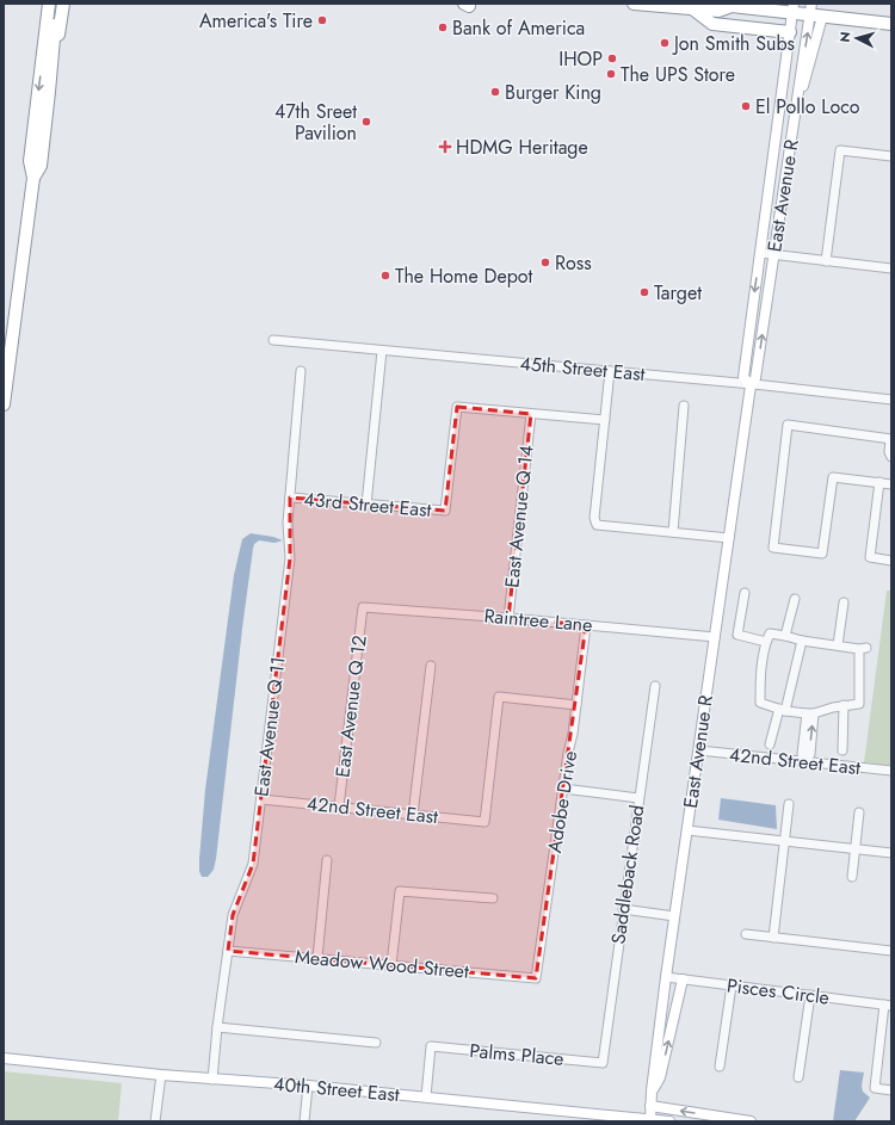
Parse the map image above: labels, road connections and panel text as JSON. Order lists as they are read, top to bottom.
{
  "streets": {
    "main road": ["East Avenue R", "40th Street East"],
    "street": [
      "45th Street East",
      "43rd Street East",
      "East Avenue Q 14",
      "Raintree Lane",
      "East Avenue Q 12",
      "East Avenue Q 11",
      "42nd Street East",
      "Adobe Drive",
      "Saddleback Road",
      "Meadow Wood Street",
      "Pisces Circle",
      "Palms Place"
    ]
  },
  "crossings": [
    ["East Avenue R", "45th Street East"],
    ["East Avenue R", "Raintree Lane"],
    ["East Avenue R", "42nd Street East"],
    ["East Avenue R", "Pisces Circle"],
    ["East Avenue R", "40th Street East"],
    ["43rd Street East", "East Avenue Q 14"],
    ["43rd Street East", "East Avenue Q 11"],
    ["East Avenue Q 14", "Raintree Lane"],
    ["Raintree Lane", "East Avenue Q 12"],
    ["Raintree Lane", "Adobe Drive"],
    ["East Avenue Q 12", "42nd Street East"],
    ["East Avenue Q 11", "42nd Street East"],
    ["East Avenue Q 11", "Meadow Wood Street"],
    ["East Avenue Q 11", "40th Street East"],
    ["42nd Street East", "Adobe Drive"],
    ["Adobe Drive", "Meadow Wood Street"],
    ["Saddleback Road", "Palms Place"],
    ["Palms Place", "40th Street East"]
  ],
  "places": {
    "other": [
      "America's Tire",
      "Bank of America",
      "Jon Smith Subs",
      "IHOP",
      "The UPS Store",
      "Burger King",
      "El Pollo Loco",
      "47th Sreet Pavilion",
      "Ross",
      "The Home Depot",
      "Target"
    ],
    "health": ["HDMG Heritage"]
  },
  "north": "left"
}
